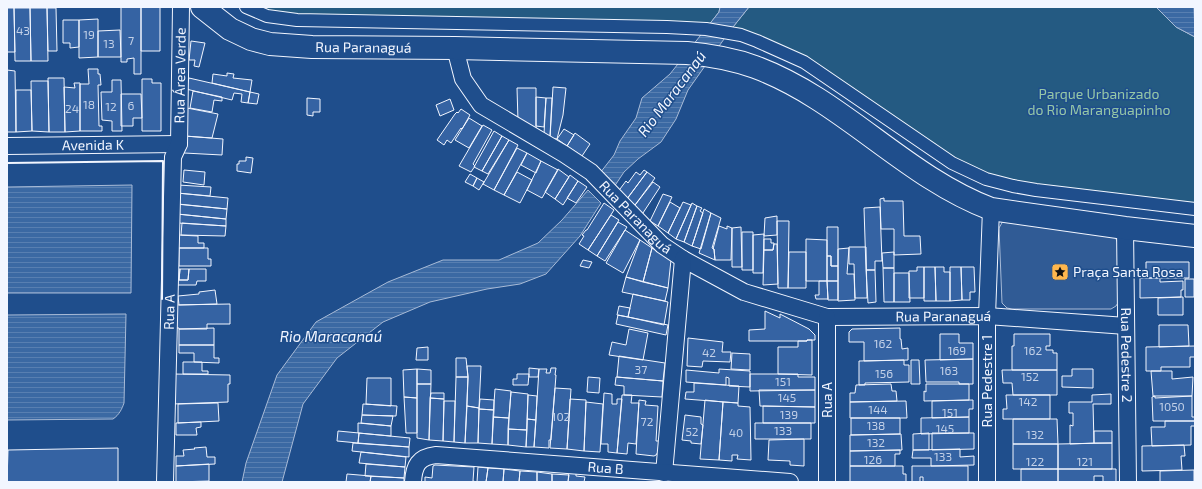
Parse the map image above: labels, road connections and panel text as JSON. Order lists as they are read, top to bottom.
{
  "streets": {
    "main road": ["Rua Paranaguá"],
    "street": [
      "Rua Área Verde",
      "Avenida K",
      "Rua A",
      "Rua Pedestre 2",
      "Rua Pedestre 1",
      "Rua B"
    ]
  },
  "crossings": [
    ["Rua Paranaguá", "Rua A"],
    ["Rua Paranaguá", "Rua Pedestre 2"],
    ["Rua Paranaguá", "Rua Pedestre 1"],
    ["Rua Área Verde", "Avenida K"],
    ["Rua Área Verde", "Rua A"],
    ["Avenida K", "Rua A"]
  ],
  "water": ["Rio Maracanaú"],
  "parks": ["Parque Urbanizado do Rio Maranguapinho"],
  "places": {
    "place": ["Praça Santa Rosa"]
  },
  "house_numbers": [
    "43",
    "19",
    "7",
    "13",
    "18",
    "6",
    "12",
    "24",
    "162",
    "169",
    "162",
    "42",
    "37",
    "163",
    "156",
    "152",
    "151",
    "145",
    "142",
    "1050",
    "144",
    "151",
    "139",
    "102",
    "72",
    "138",
    "145",
    "133",
    "52",
    "40",
    "132",
    "132",
    "133",
    "126",
    "122",
    "121"
  ]
}
